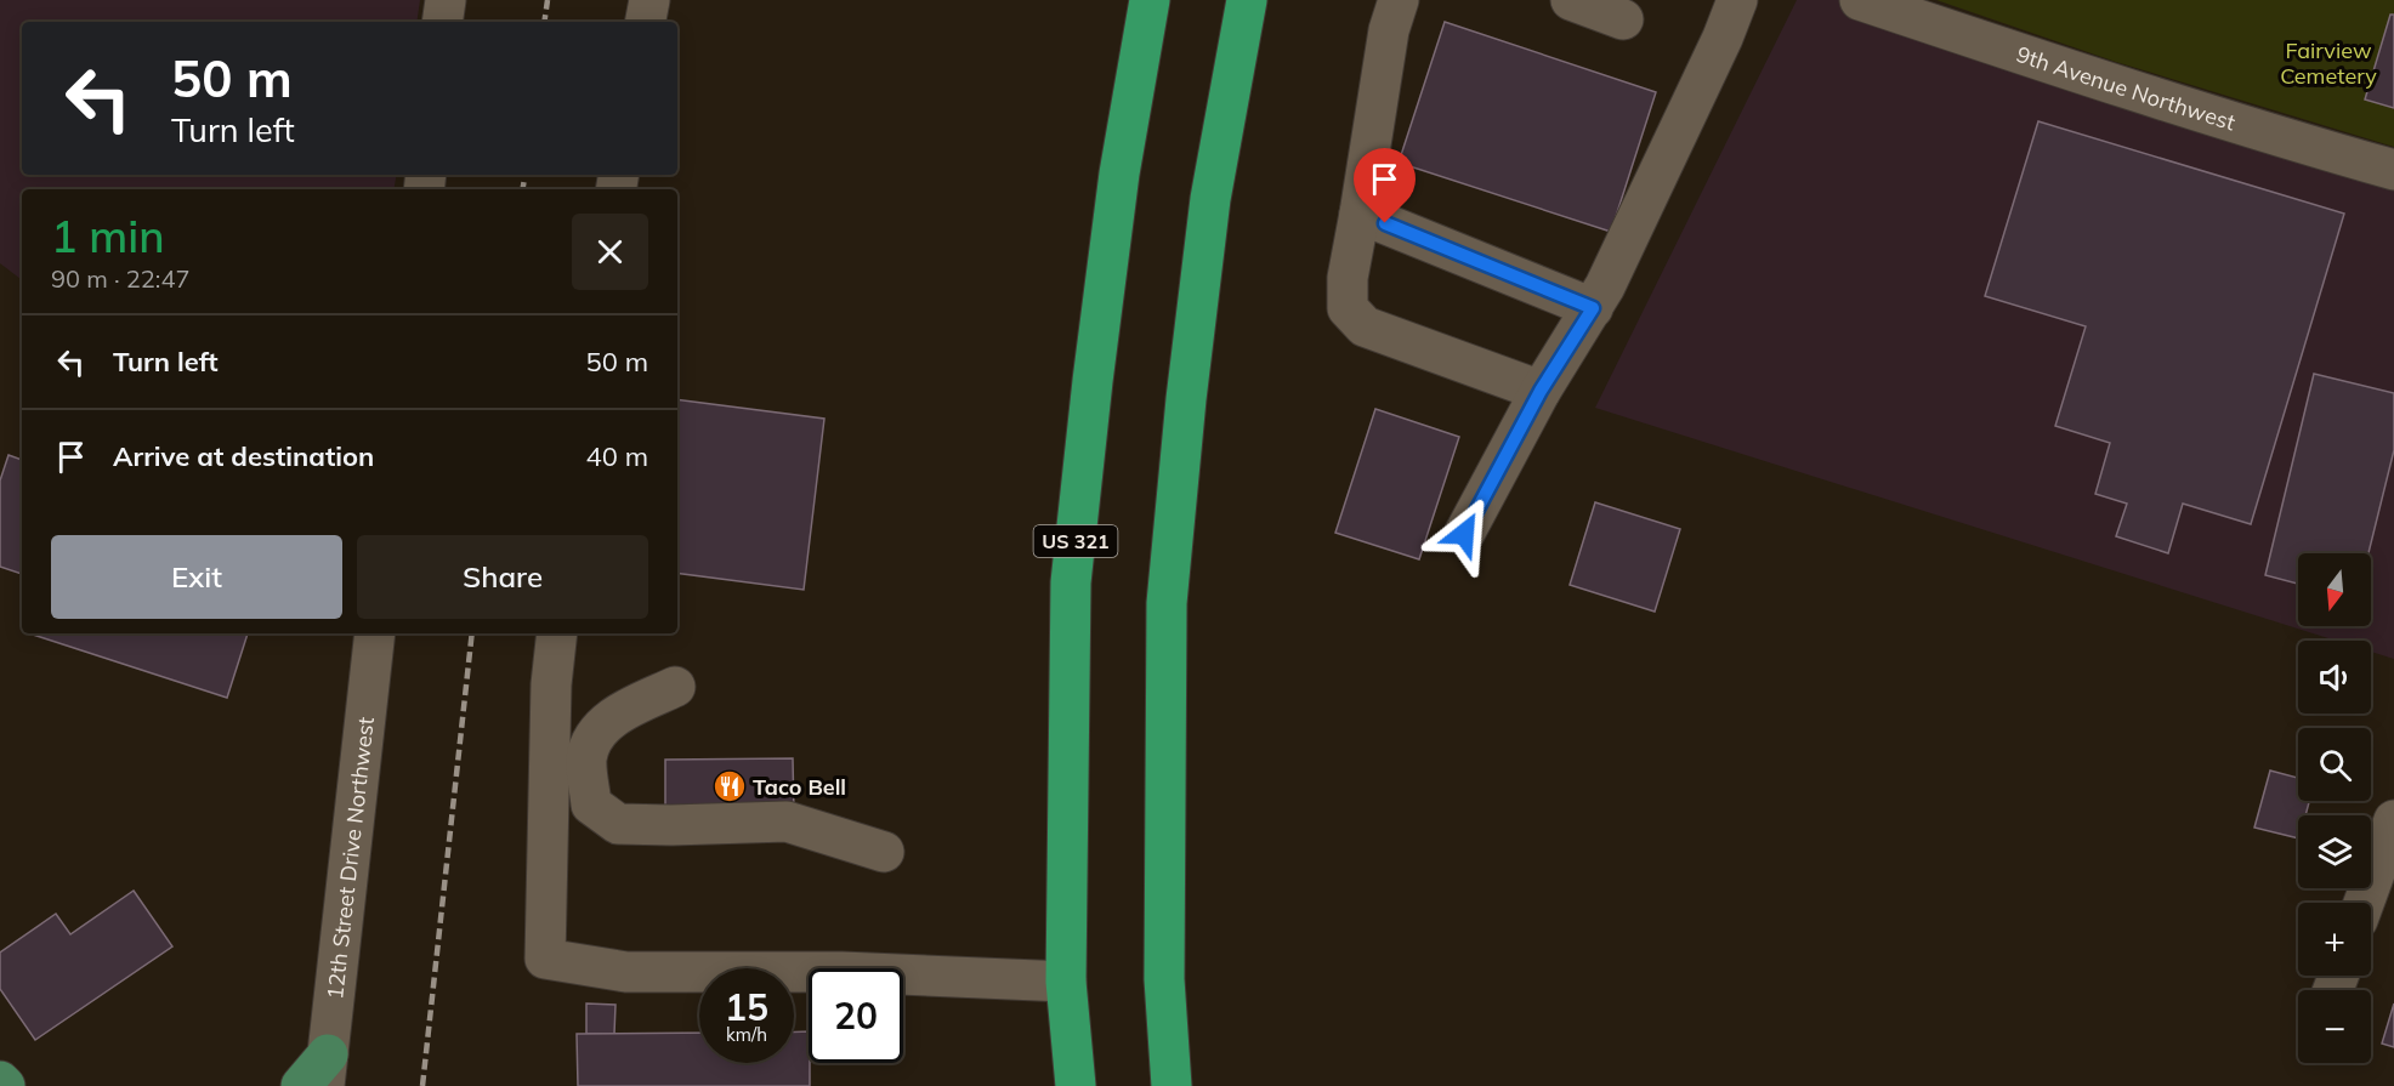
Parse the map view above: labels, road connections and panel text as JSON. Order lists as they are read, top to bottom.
{
  "streets": {
    "highway": ["US 321"],
    "street": ["9th Avenue Northwest", "12th Street Drive Northwest"]
  },
  "parks": ["Fairview Cemetery"],
  "places": {
    "restaurant": ["Taco Bell"]
  },
  "north": "bottom",
  "page": {
    "turn": ["50 m", "Turn left"],
    "heading": ["1 min", "90 m · 22:47"],
    "list": [
      {
        "name": "Turn left",
        "value": "50 m"
      },
      {
        "name": "Arrive at destination",
        "value": "40 m"
      }
    ],
    "buttons": ["Exit", "Share"],
    "map_buttons": ["+", "−"],
    "speed": "15 km/h",
    "limit": "20"
  }
}
